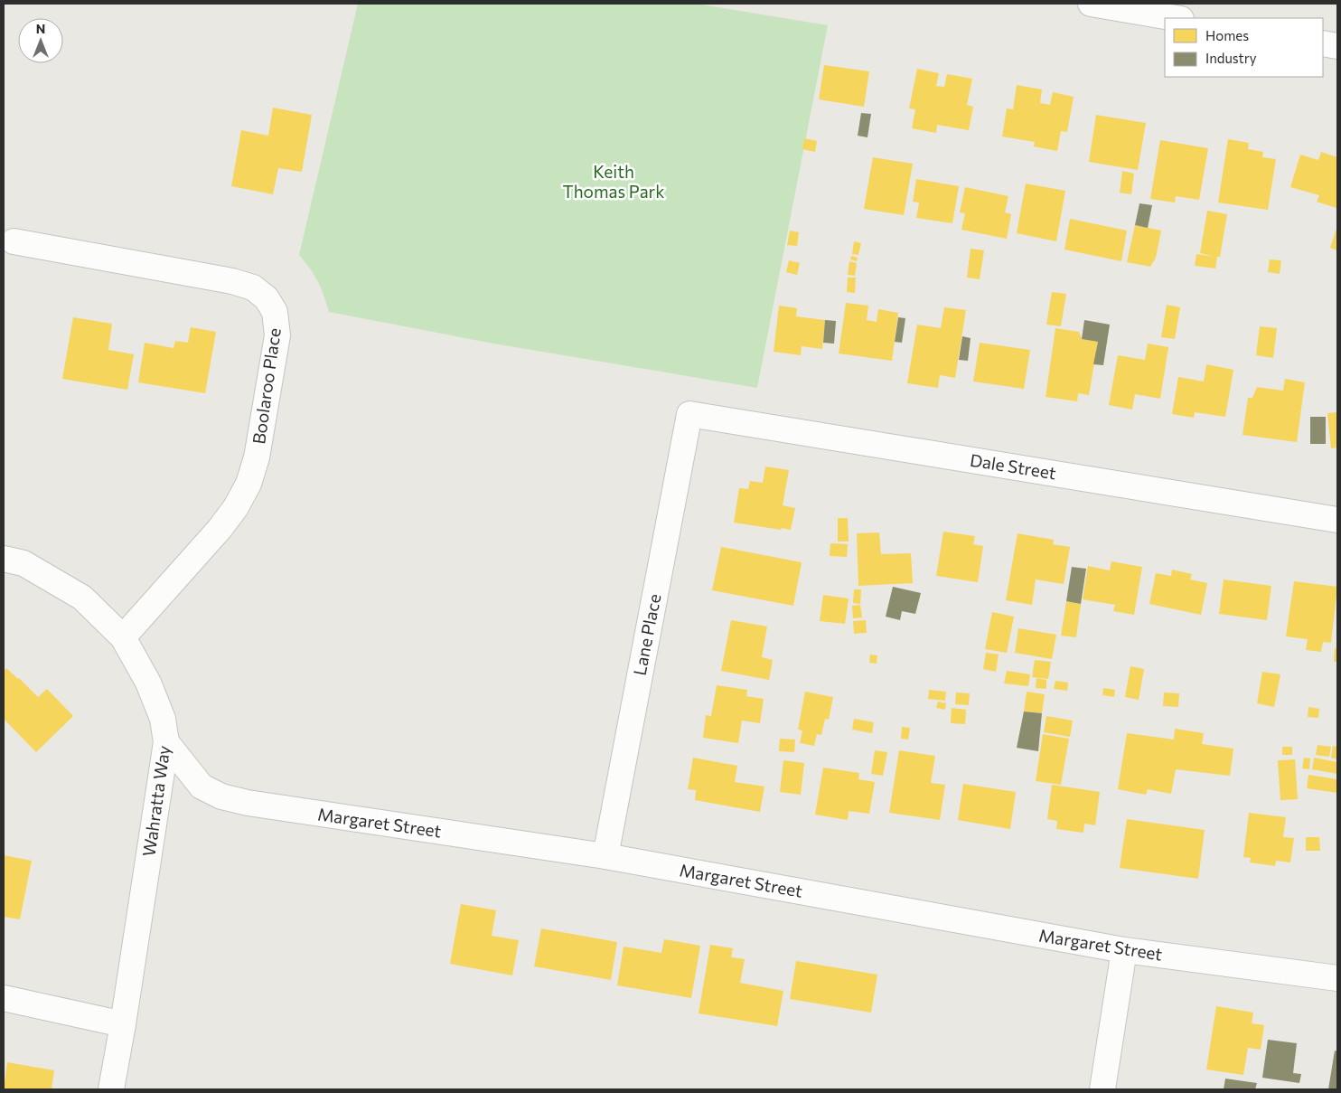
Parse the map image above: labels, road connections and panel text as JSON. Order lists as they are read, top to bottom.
{
  "streets": {
    "street": [
      "Boolaroo Place",
      "Dale Street",
      "Lane Place",
      "Wahratta Way",
      "Margaret Street"
    ]
  },
  "crossings": [
    ["Boolaroo Place", "Wahratta Way"],
    ["Dale Street", "Lane Place"],
    ["Lane Place", "Margaret Street"],
    ["Wahratta Way", "Margaret Street"]
  ],
  "parks": ["Keith Thomas Park"],
  "legend": ["Homes", "Industry"],
  "north": "top"
}
